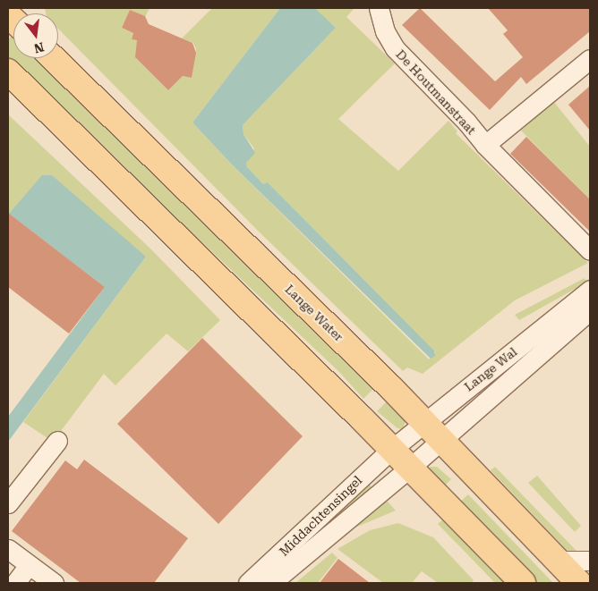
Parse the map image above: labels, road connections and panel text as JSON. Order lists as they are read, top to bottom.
{
  "streets": {
    "main road": ["Lange Water"],
    "street": ["De Houtmanstraat", "Lange Wal", "Middachtensingel"]
  },
  "crossings": [
    ["Lange Water", "Lange Wal"],
    ["Lange Wal", "Middachtensingel"]
  ],
  "north": "bottom"
}
